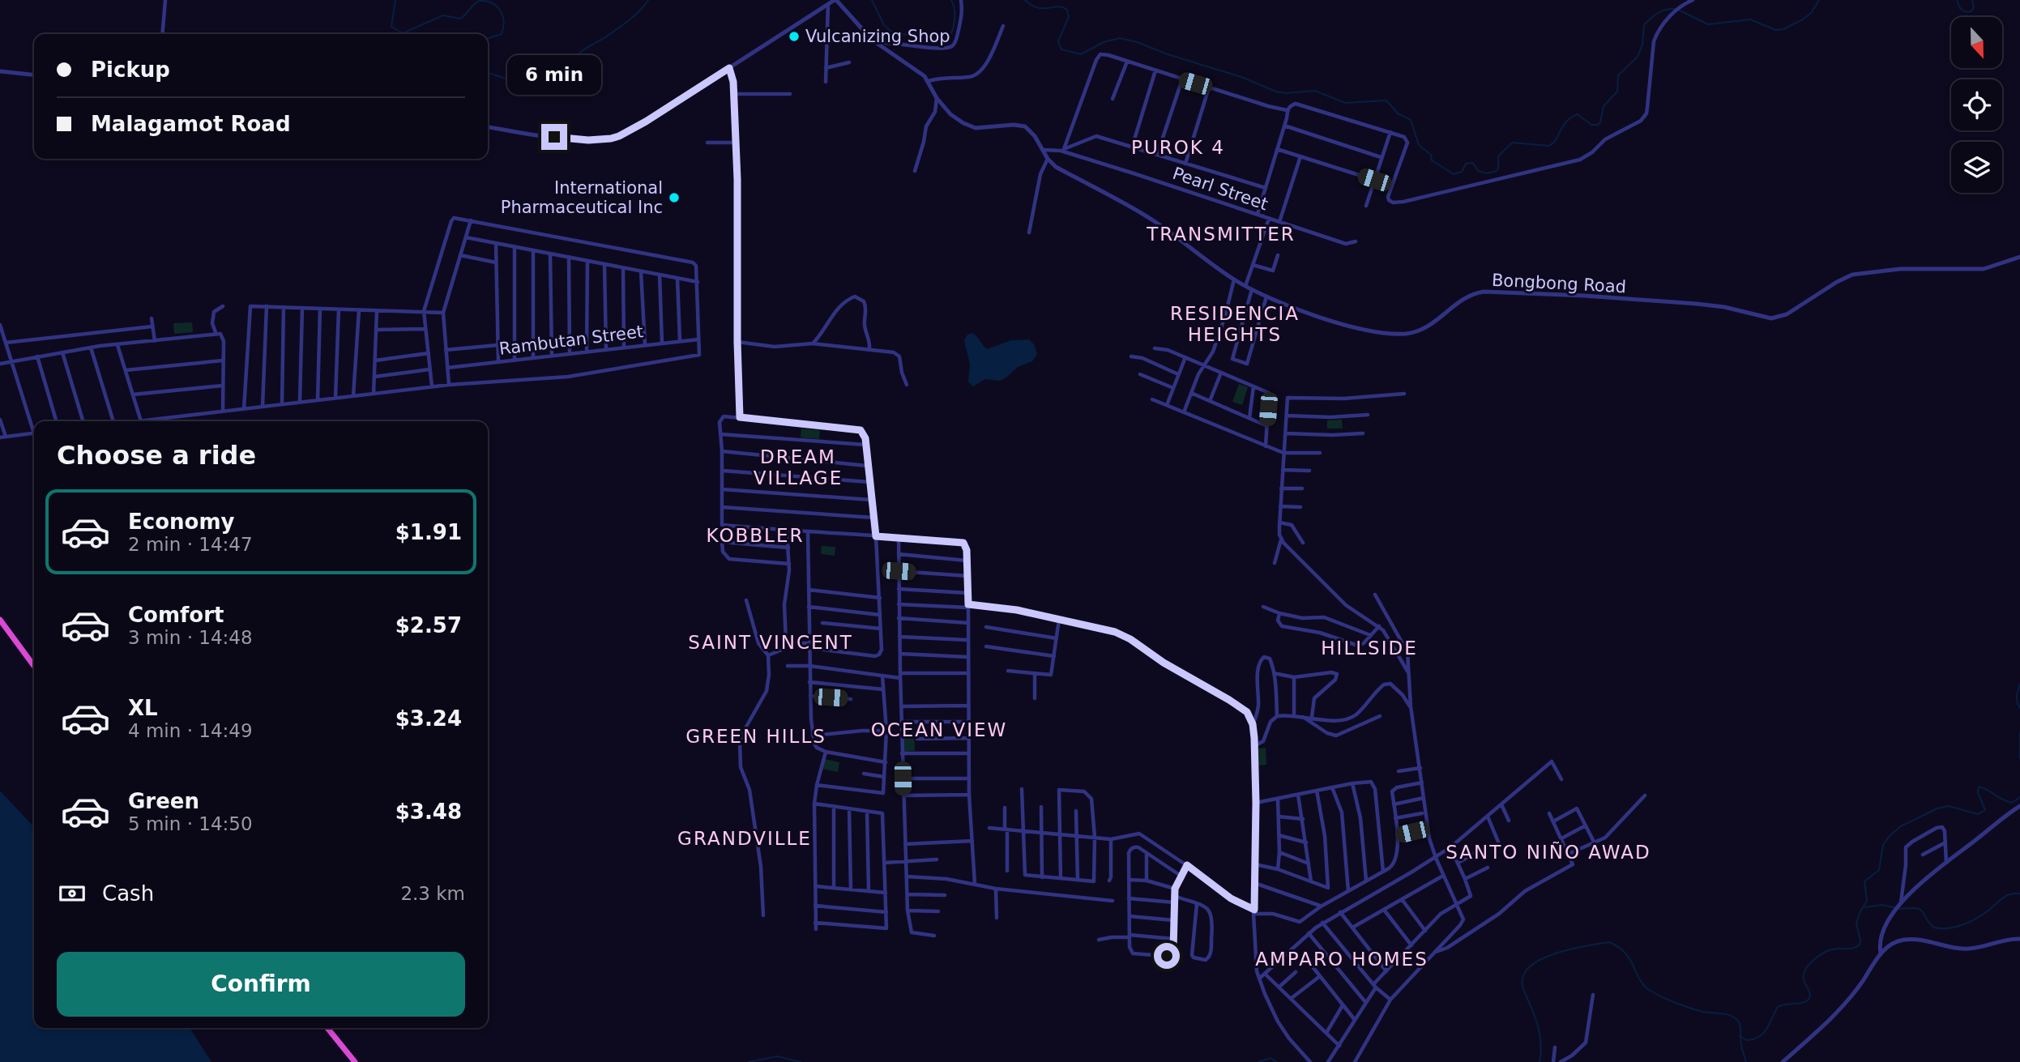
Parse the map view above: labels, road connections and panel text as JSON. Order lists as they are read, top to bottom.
{
  "streets": {
    "street": ["Pearl Street", "Bongbong Road", "Rambutan Street"]
  },
  "districts": [
    "PUROK 4",
    "TRANSMITTER",
    "RESIDENCIA HEIGHTS",
    "DREAM VILLAGE",
    "KOBBLER",
    "SAINT VINCENT",
    "HILLSIDE",
    "OCEAN VIEW",
    "GREEN HILLS",
    "GRANDVILLE",
    "SANTO NIÑO AWAD",
    "AMPARO HOMES"
  ],
  "places": ["Vulcanizing Shop", "International Pharmaceutical Inc"],
  "north": "bottom",
  "page": {
    "banner": ["Pickup", "Malagamot Road"],
    "bubble": "6 min",
    "heading": "Choose a ride",
    "list": [
      {
        "name": "Economy",
        "note": "2 min · 14:47",
        "value": "$1.91"
      },
      {
        "name": "Comfort",
        "note": "3 min · 14:48",
        "value": "$2.57"
      },
      {
        "name": "XL",
        "note": "4 min · 14:49",
        "value": "$3.24"
      },
      {
        "name": "Green",
        "note": "5 min · 14:50",
        "value": "$3.48"
      }
    ],
    "pay": ["Cash", "2.3 km"],
    "buttons": "Confirm"
  }
}
